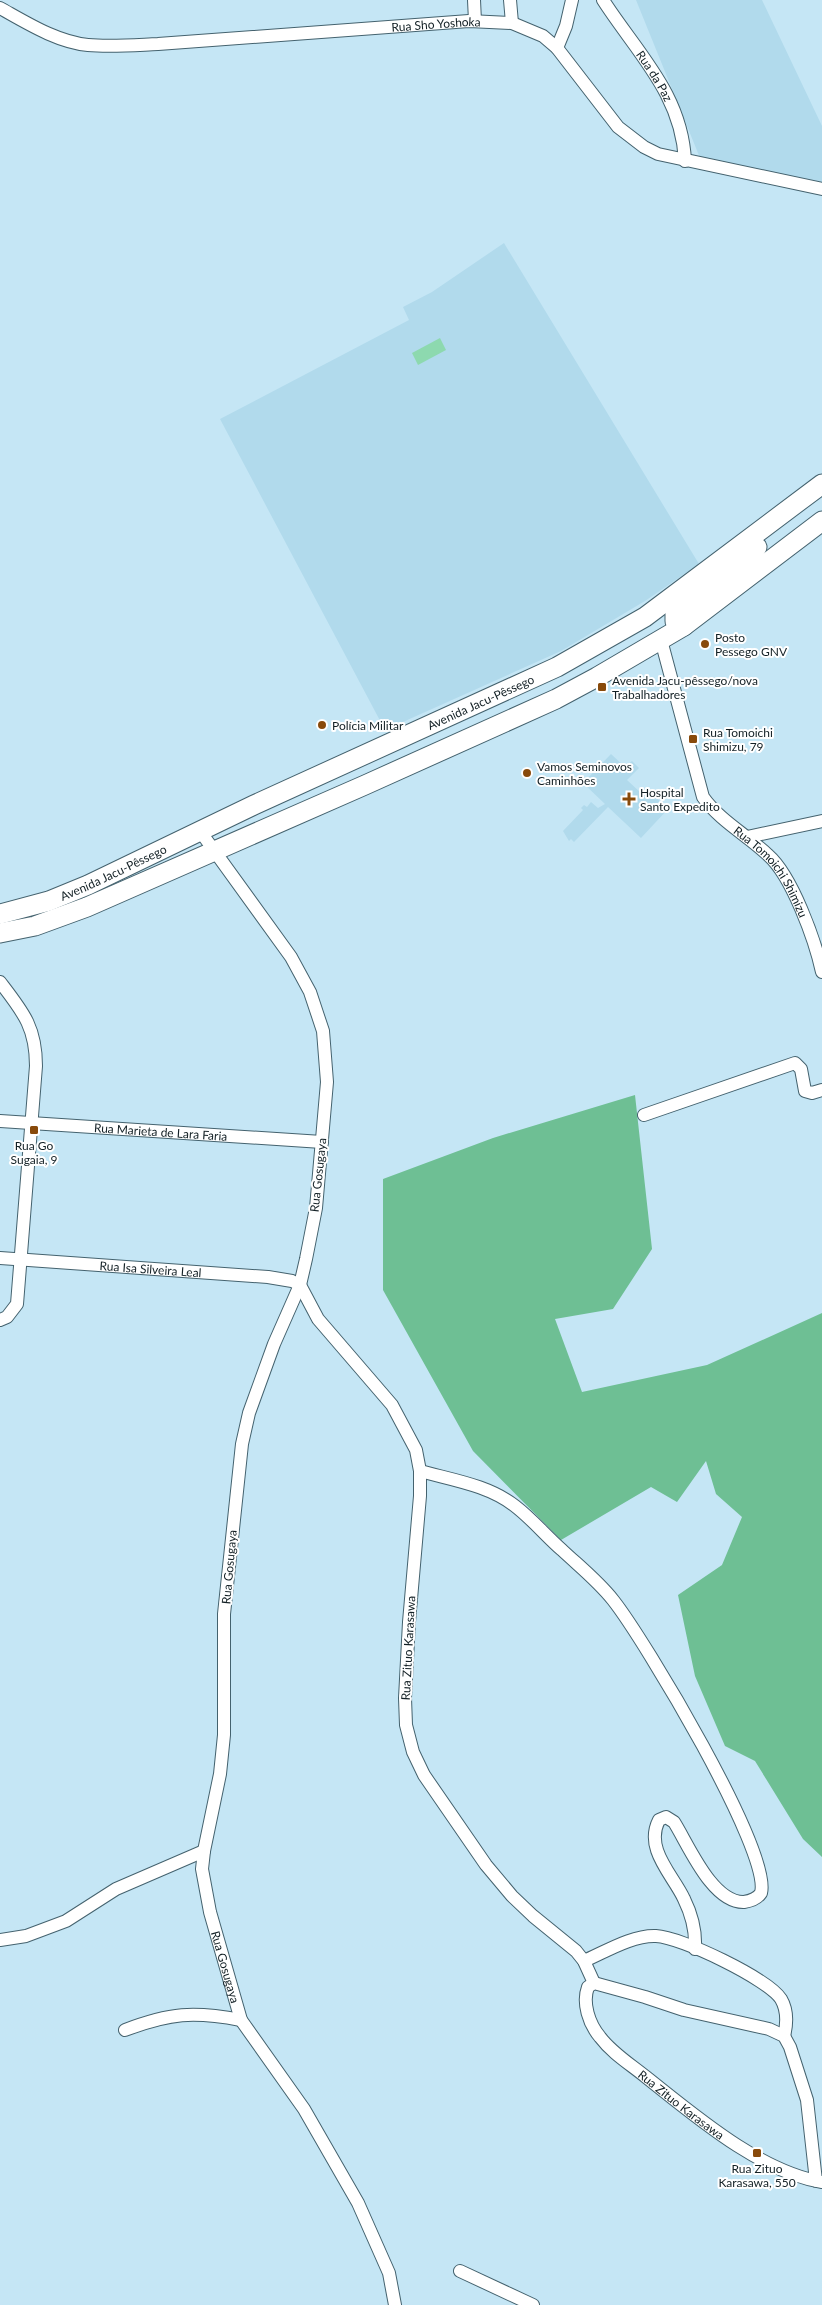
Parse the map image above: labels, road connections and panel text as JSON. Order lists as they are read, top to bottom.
{
  "streets": {
    "highway": ["Avenida Jacu-Pêssego"],
    "street": [
      "Rua Sho Yoshoka",
      "Rua da Paz",
      "Rua Tomoichi Shimizu",
      "Rua Marieta de Lara Faria",
      "Rua Gosugaya",
      "Rua Isa Silveira Leal",
      "Rua Zituo Karasawa"
    ]
  },
  "crossings": [
    ["Rua Sho Yoshoka", "Rua da Paz"],
    ["Avenida Jacu-Pêssego", "Rua Tomoichi Shimizu"],
    ["Avenida Jacu-Pêssego", "Rua Gosugaya"],
    ["Rua Marieta de Lara Faria", "Rua Gosugaya"],
    ["Rua Gosugaya", "Rua Isa Silveira Leal"],
    ["Rua Gosugaya", "Rua Zituo Karasawa"],
    ["Rua Isa Silveira Leal", "Rua Zituo Karasawa"]
  ],
  "places": {
    "other": ["Posto Pessego GNV", "Polícia Militar", "Vamos Seminovos Caminhões"],
    "transit": [
      "Avenida Jacu-pêssego/nova Trabalhadores",
      "Rua Tomoichi Shimizu, 79",
      "Rua Go Sugaia, 9",
      "Rua Zituo Karasawa, 550"
    ],
    "health": ["Hospital Santo Expedito"]
  }
}
